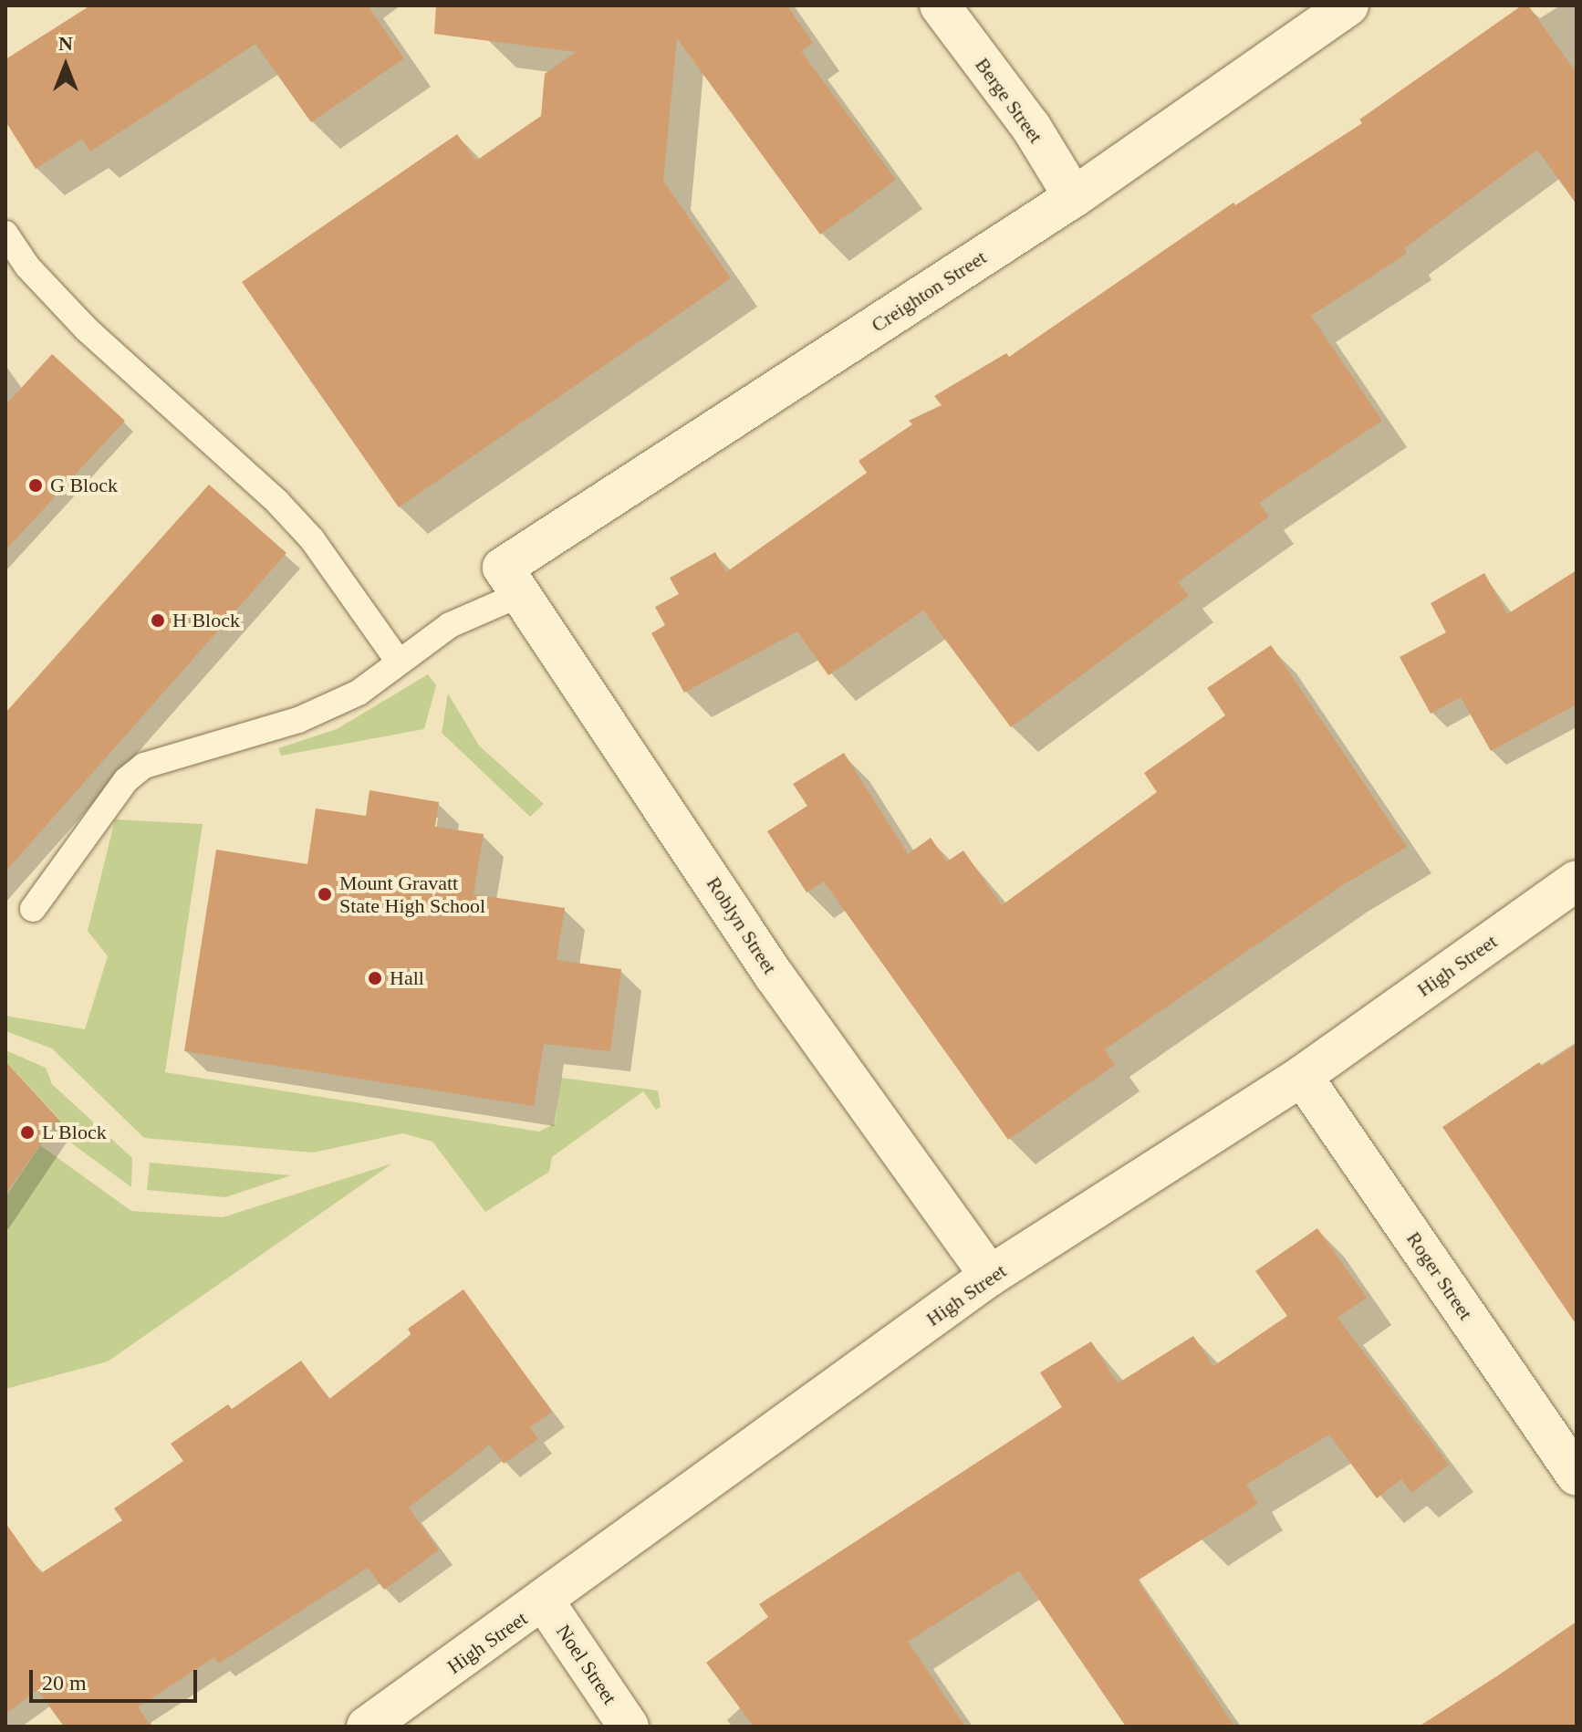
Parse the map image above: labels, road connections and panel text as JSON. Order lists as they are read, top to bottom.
{
  "streets": {
    "street": [
      "Berge Street",
      "Creighton Street",
      "Roblyn Street",
      "High Street",
      "Roger Street",
      "Noel Street"
    ]
  },
  "crossings": [
    ["Berge Street", "Creighton Street"],
    ["Creighton Street", "Roblyn Street"],
    ["Roblyn Street", "High Street"],
    ["High Street", "Roger Street"],
    ["High Street", "Noel Street"]
  ],
  "places": [
    "G Block",
    "H Block",
    "Mount Gravatt State High School",
    "Hall",
    "L Block"
  ],
  "scale_bar": "20 m",
  "north": "top"
}
